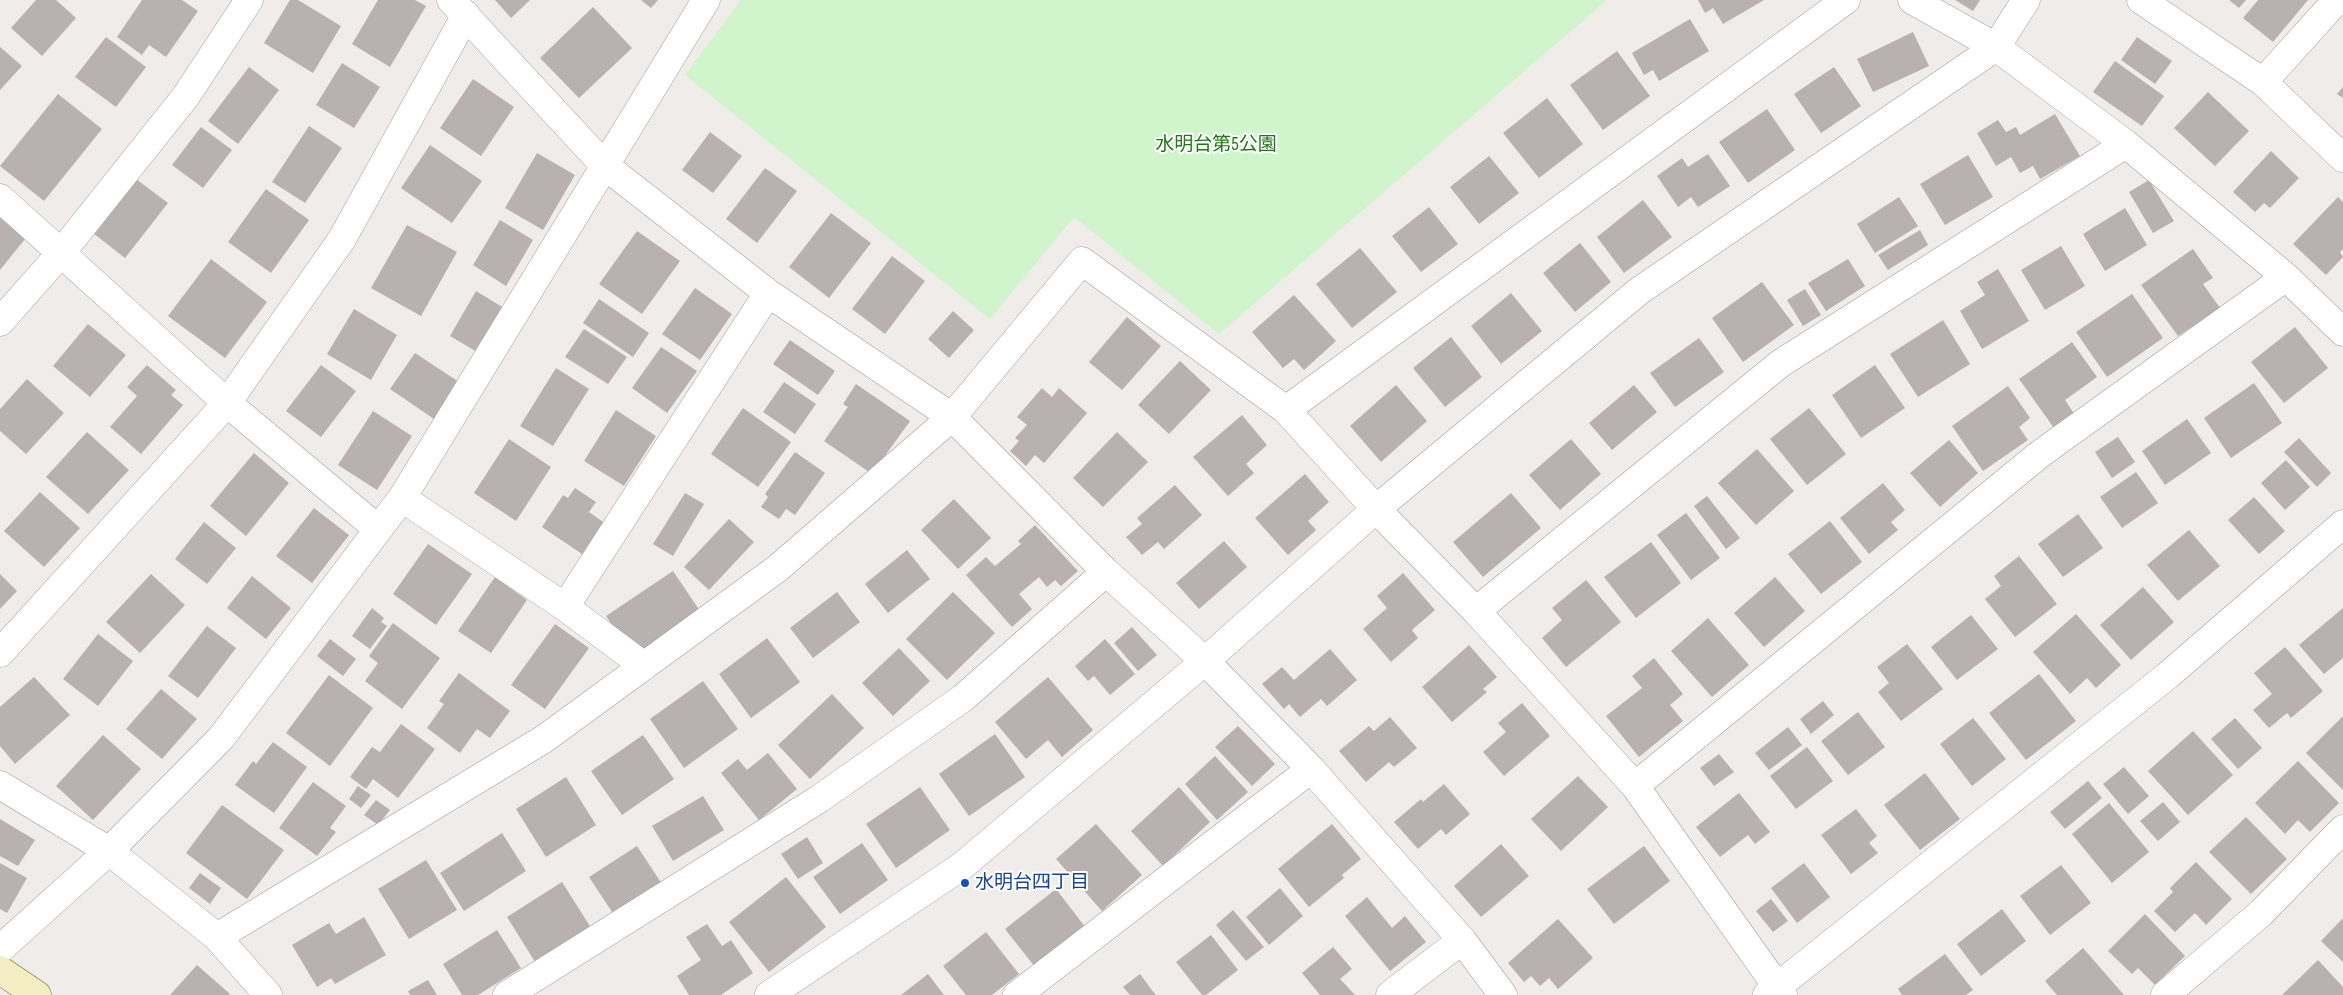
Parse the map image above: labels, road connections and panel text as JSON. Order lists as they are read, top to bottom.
{
  "parks": ["水明台第5公園"],
  "places": ["水明台四丁目"]
}
